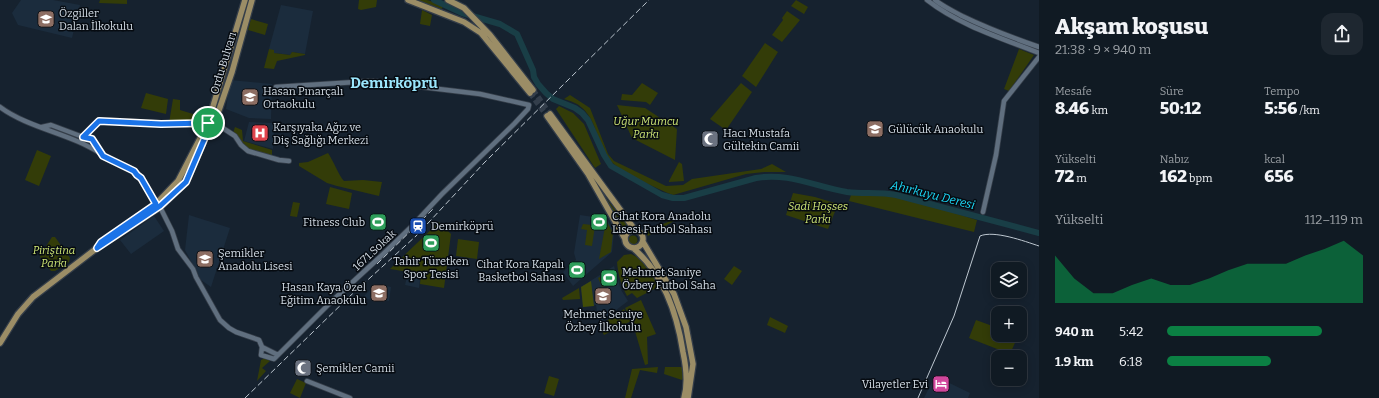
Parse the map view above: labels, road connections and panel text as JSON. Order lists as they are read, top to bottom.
{
  "streets": {
    "main road": ["Ordu Bulvarı"],
    "street": ["1671.Sokak"]
  },
  "districts": ["Demirköprü"],
  "water": ["Ahırkuyu Deresi"],
  "parks": ["Uğur Mumcu Parkı", "Sadi Hoşses Parkı", "Piriştina Parkı"],
  "places": {
    "school or university": [
      "Özgiller Dalan İlkokulu",
      "Hasan Pınarçalı Ortaokulu",
      "Gülücük Anaokulu",
      "Şemikler Anadolu Lisesi",
      "Hasan Kaya Özel Eğitim Anaokulu",
      "Mehmet Seniye Özbey İlkokulu"
    ],
    "hospital": ["Karşıyaka Ağız ve Diş Sağlığı Merkezi"],
    "mosque": ["Hacı Mustafa Gültekin Camii", "Şemikler Camii"],
    "sports": [
      "Fitness Club",
      "Cihat Kora Anadolu Lisesi Futbol Sahası",
      "Tahir Türetken Spor Tesisi",
      "Cihat Kora Kapalı Basketbol Sahası",
      "Mehmet Saniye Özbey Futbol Saha"
    ],
    "station": ["Demirköprü"],
    "hotel": ["Vilayetler Evi"]
  },
  "page": {
    "heading": ["Akşam koşusu", "21:38 · 9 × 940 m"],
    "stats": [
      ["Mesafe", "8.46 km"],
      ["Süre", "50:12"],
      ["Tempo", "5:56 /km"],
      ["Yükselti", "72 m"],
      ["Nabız", "162 bpm"],
      ["kcal", "656"]
    ],
    "chart": ["Yükselti", "112–119 m"],
    "map_buttons": ["+", "−"],
    "list": [
      {
        "name": "940 m",
        "note": "5:42"
      },
      {
        "name": "1.9 km",
        "note": "6:18"
      }
    ]
  }
}
